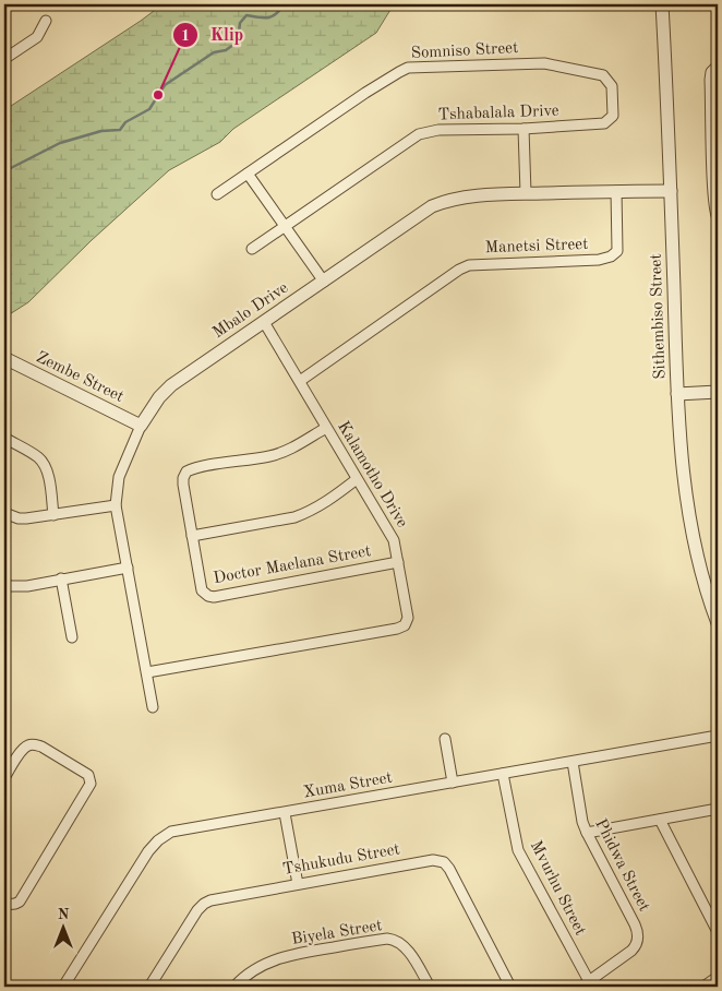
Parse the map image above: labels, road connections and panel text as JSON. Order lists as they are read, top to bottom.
{
  "streets": {
    "street": [
      "Somniso Street",
      "Tshabalala Drive",
      "Manetsi Street",
      "Mbalo Drive",
      "Sithembiso Street",
      "Zembe Street",
      "Kalamotho Drive",
      "Doctor Maelana Street",
      "Xuma Street",
      "Tshukudu Street",
      "Phidwa Street",
      "Mvurhu Street",
      "Biyela Street"
    ]
  },
  "crossings": [
    ["Somniso Street", "Tshabalala Drive"],
    ["Manetsi Street", "Mbalo Drive"],
    ["Manetsi Street", "Kalamotho Drive"],
    ["Mbalo Drive", "Sithembiso Street"],
    ["Mbalo Drive", "Zembe Street"],
    ["Mbalo Drive", "Kalamotho Drive"],
    ["Kalamotho Drive", "Doctor Maelana Street"],
    ["Xuma Street", "Phidwa Street"],
    ["Xuma Street", "Mvurhu Street"],
    ["Phidwa Street", "Mvurhu Street"]
  ],
  "places": ["Klip"],
  "north": "top"
}
